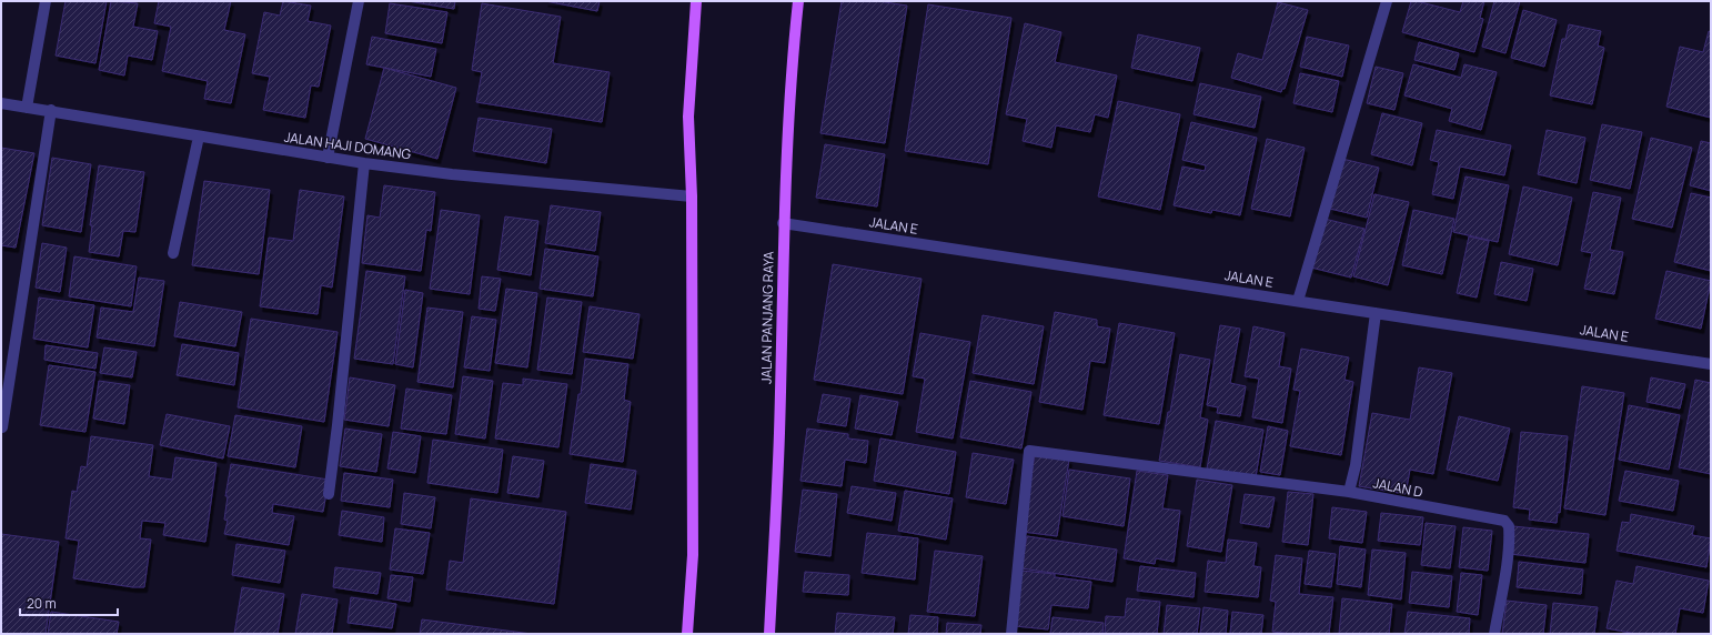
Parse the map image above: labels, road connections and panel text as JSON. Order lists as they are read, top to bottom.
{
  "streets": {
    "main road": ["JALAN PANJANG RAYA"],
    "street": ["JALAN HAJI DOMANG", "JALAN E", "JALAN D"]
  },
  "crossings": [
    ["JALAN E", "JALAN PANJANG RAYA"]
  ],
  "scale_bar": "20 m"
}
